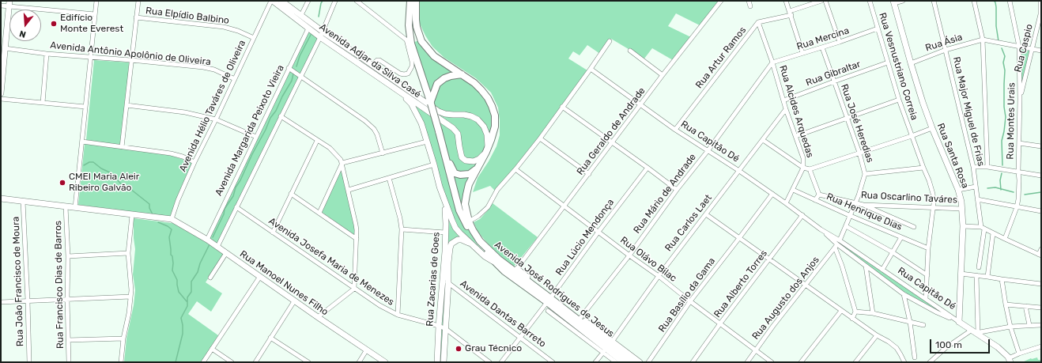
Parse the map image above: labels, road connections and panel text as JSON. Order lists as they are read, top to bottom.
{
  "streets": {
    "main road": ["Avenida José Rodrigues de Jesus"],
    "street": [
      "Rua Elpídio Balbino",
      "Rua Mercina",
      "Rua Ásia",
      "Rua Caspio",
      "Avenida Antônio Apolônio de Oliveira",
      "Rua Artur Ramos",
      "Avenida Adjar da Silva Casé",
      "Rua Vesnustriano Correia",
      "Rua Gibraltar",
      "Avenida Hélio Taváres de Oliveira",
      "Rua Alcides Arquedas",
      "Rua Major Miguel de Frias",
      "Rua Montes Urais",
      "Rua José Heredias",
      "Avenida Margarida Peixoto Vieira",
      "Rua Geraldo de Andrade",
      "Rua Capitão Dé",
      "Rua Santa Rosa",
      "Rua Mário de Andrade",
      "Rua Oscarlino Taváres",
      "Rua Henrique Dias",
      "Rua Carlos Laet",
      "Rua Lúcio Mendonça",
      "Rua Olávo Bilac",
      "Avenida Josefa Maria de Menezes",
      "Rua Zacarias de Goes",
      "Rua João Francisco de Moura",
      "Rua Manoel Nunes Filho",
      "Rua Alberto Torres",
      "Rua Francisco Dias de Barros",
      "Rua Basílio da Gama",
      "Rua Augusto dos Anjos",
      "Avenida Dantas Barreto"
    ]
  },
  "crossings": [
    ["Rua Elpídio Balbino", "Avenida Hélio Taváres de Oliveira"],
    ["Rua Mercina", "Rua Vesnustriano Correia"],
    ["Rua Mercina", "Rua Alcides Arquedas"],
    ["Rua Mercina", "Rua José Heredias"],
    ["Rua Mercina", "Rua Mário de Andrade"],
    ["Rua Ásia", "Rua Major Miguel de Frias"],
    ["Rua Ásia", "Rua Santa Rosa"],
    ["Rua Caspio", "Rua Montes Urais"],
    ["Avenida Antônio Apolônio de Oliveira", "Avenida Hélio Taváres de Oliveira"],
    ["Rua Artur Ramos", "Rua Alcides Arquedas"],
    ["Rua Artur Ramos", "Rua Capitão Dé"],
    ["Avenida Adjar da Silva Casé", "Avenida Hélio Taváres de Oliveira"],
    ["Avenida Adjar da Silva Casé", "Avenida Margarida Peixoto Vieira"],
    ["Avenida Adjar da Silva Casé", "Avenida José Rodrigues de Jesus"],
    ["Rua Vesnustriano Correia", "Rua Gibraltar"],
    ["Rua Vesnustriano Correia", "Rua Capitão Dé"],
    ["Rua Vesnustriano Correia", "Rua Oscarlino Taváres"],
    ["Rua Vesnustriano Correia", "Rua Henrique Dias"],
    ["Rua Gibraltar", "Rua Alcides Arquedas"],
    ["Rua Gibraltar", "Rua José Heredias"],
    ["Avenida Hélio Taváres de Oliveira", "Rua Manoel Nunes Filho"],
    ["Rua Alcides Arquedas", "Rua Capitão Dé"],
    ["Rua Alcides Arquedas", "Rua Mário de Andrade"],
    ["Rua Alcides Arquedas", "Rua Henrique Dias"],
    ["Rua Alcides Arquedas", "Rua Carlos Laet"],
    ["Rua José Heredias", "Rua Capitão Dé"],
    ["Rua José Heredias", "Rua Oscarlino Taváres"],
    ["Rua José Heredias", "Rua Henrique Dias"],
    ["Avenida Margarida Peixoto Vieira", "Rua Manoel Nunes Filho"],
    ["Rua Geraldo de Andrade", "Rua Capitão Dé"],
    ["Rua Geraldo de Andrade", "Rua Olávo Bilac"],
    ["Rua Geraldo de Andrade", "Avenida José Rodrigues de Jesus"],
    ["Rua Capitão Dé", "Rua Santa Rosa"],
    ["Rua Capitão Dé", "Rua Mário de Andrade"],
    ["Rua Capitão Dé", "Rua Carlos Laet"],
    ["Rua Capitão Dé", "Rua Alberto Torres"],
    ["Rua Capitão Dé", "Rua Basílio da Gama"],
    ["Rua Capitão Dé", "Rua Augusto dos Anjos"],
    ["Rua Santa Rosa", "Rua Oscarlino Taváres"],
    ["Rua Mário de Andrade", "Rua Olávo Bilac"],
    ["Rua Mário de Andrade", "Avenida José Rodrigues de Jesus"],
    ["Rua Carlos Laet", "Rua Olávo Bilac"],
    ["Rua Carlos Laet", "Avenida José Rodrigues de Jesus"],
    ["Rua Lúcio Mendonça", "Rua Olávo Bilac"],
    ["Rua Lúcio Mendonça", "Avenida José Rodrigues de Jesus"],
    ["Rua Lúcio Mendonça", "Avenida Dantas Barreto"],
    ["Rua Olávo Bilac", "Rua Alberto Torres"],
    ["Rua Olávo Bilac", "Rua Basílio da Gama"],
    ["Rua Olávo Bilac", "Rua Augusto dos Anjos"],
    ["Avenida Josefa Maria de Menezes", "Rua Zacarias de Goes"],
    ["Rua Zacarias de Goes", "Avenida Dantas Barreto"]
  ],
  "places": ["Edifício Monte Everest", "CMEI Maria Aleir Ribeiro Galvão", "Grau Técnico"],
  "scale_bar": "100 m",
  "north": "bottom"
}
